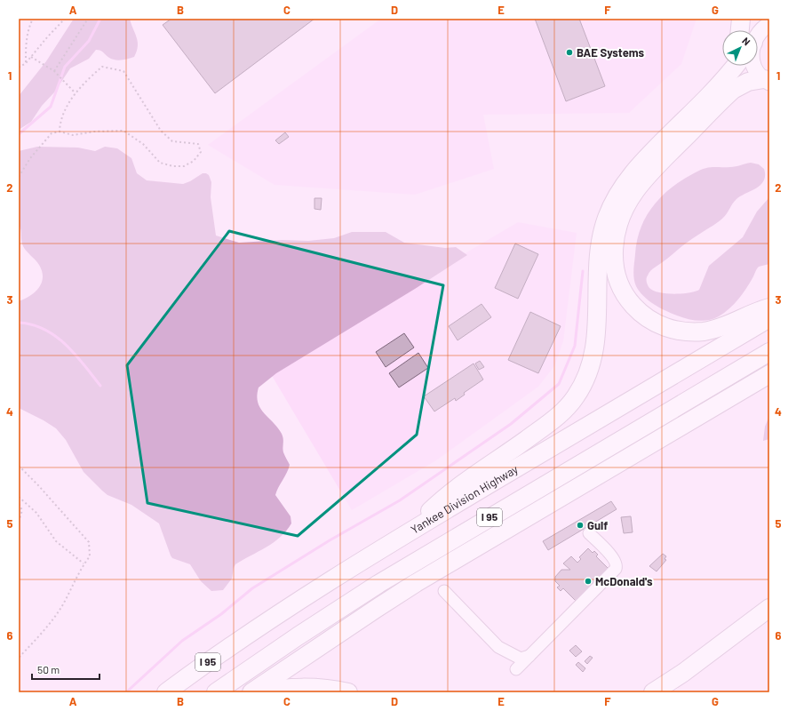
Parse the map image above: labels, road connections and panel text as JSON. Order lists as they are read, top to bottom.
{
  "streets": {
    "highway": ["Yankee Division Highway", "I 95"]
  },
  "places": ["BAE Systems", "Gulf", "McDonald's"],
  "scale_bar": "50 m",
  "north": "top right",
  "grid": {
    "columns": [
      "A",
      "B",
      "C",
      "D",
      "E",
      "F",
      "G"
    ],
    "rows": [
      "1",
      "2",
      "3",
      "4",
      "5",
      "6"
    ]
  }
}
